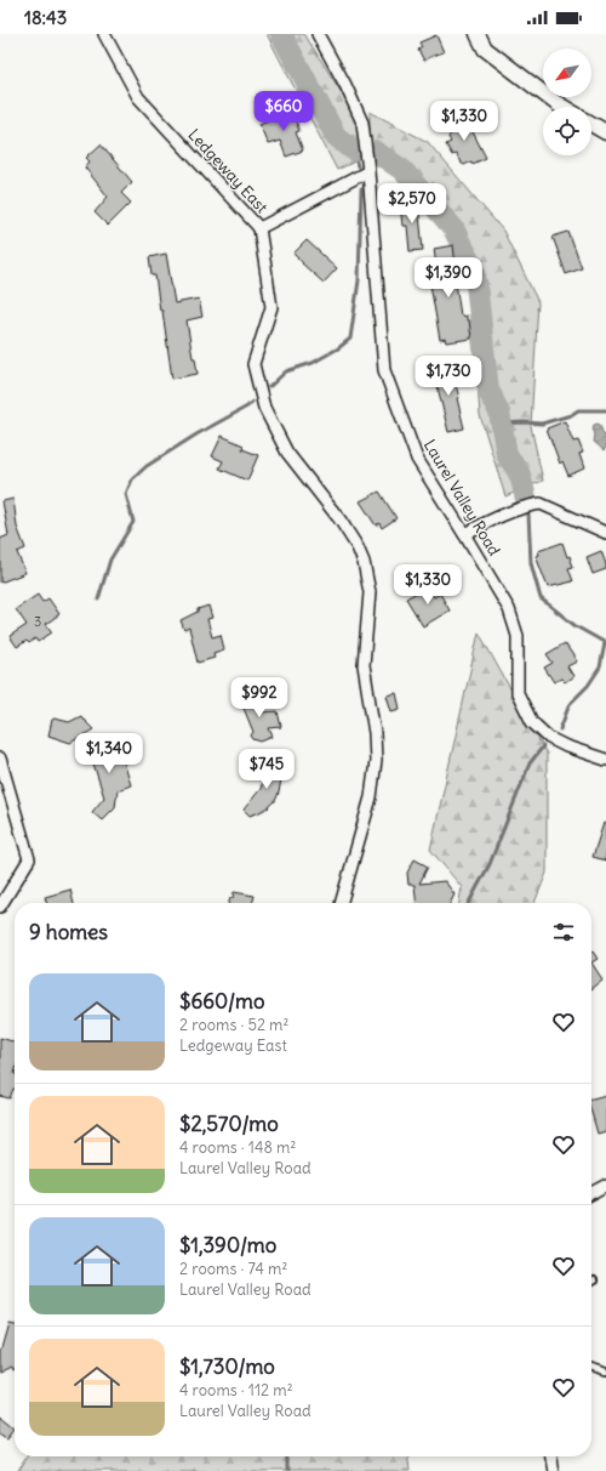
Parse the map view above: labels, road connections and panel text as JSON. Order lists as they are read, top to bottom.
{
  "streets": {
    "street": ["Ledgeway East", "Laurel Valley Road"]
  },
  "crossings": [
    ["Ledgeway East", "Laurel Valley Road"]
  ],
  "house_numbers": ["3"],
  "north": "bottom left",
  "page": {
    "status": "18:43",
    "price": [
      "$660",
      "$1,330",
      "$2,570",
      "$1,390",
      "$1,730",
      "$1,330",
      "$992",
      "$1,340",
      "$745"
    ],
    "heading": "9 homes",
    "list": [
      {
        "name": "$660/mo",
        "note": "2 rooms · 52 m² · Ledgeway East"
      },
      {
        "name": "$2,570/mo",
        "note": "4 rooms · 148 m² · Laurel Valley Road"
      },
      {
        "name": "$1,390/mo",
        "note": "2 rooms · 74 m² · Laurel Valley Road"
      },
      {
        "name": "$1,730/mo",
        "note": "4 rooms · 112 m² · Laurel Valley Road"
      }
    ]
  }
}
